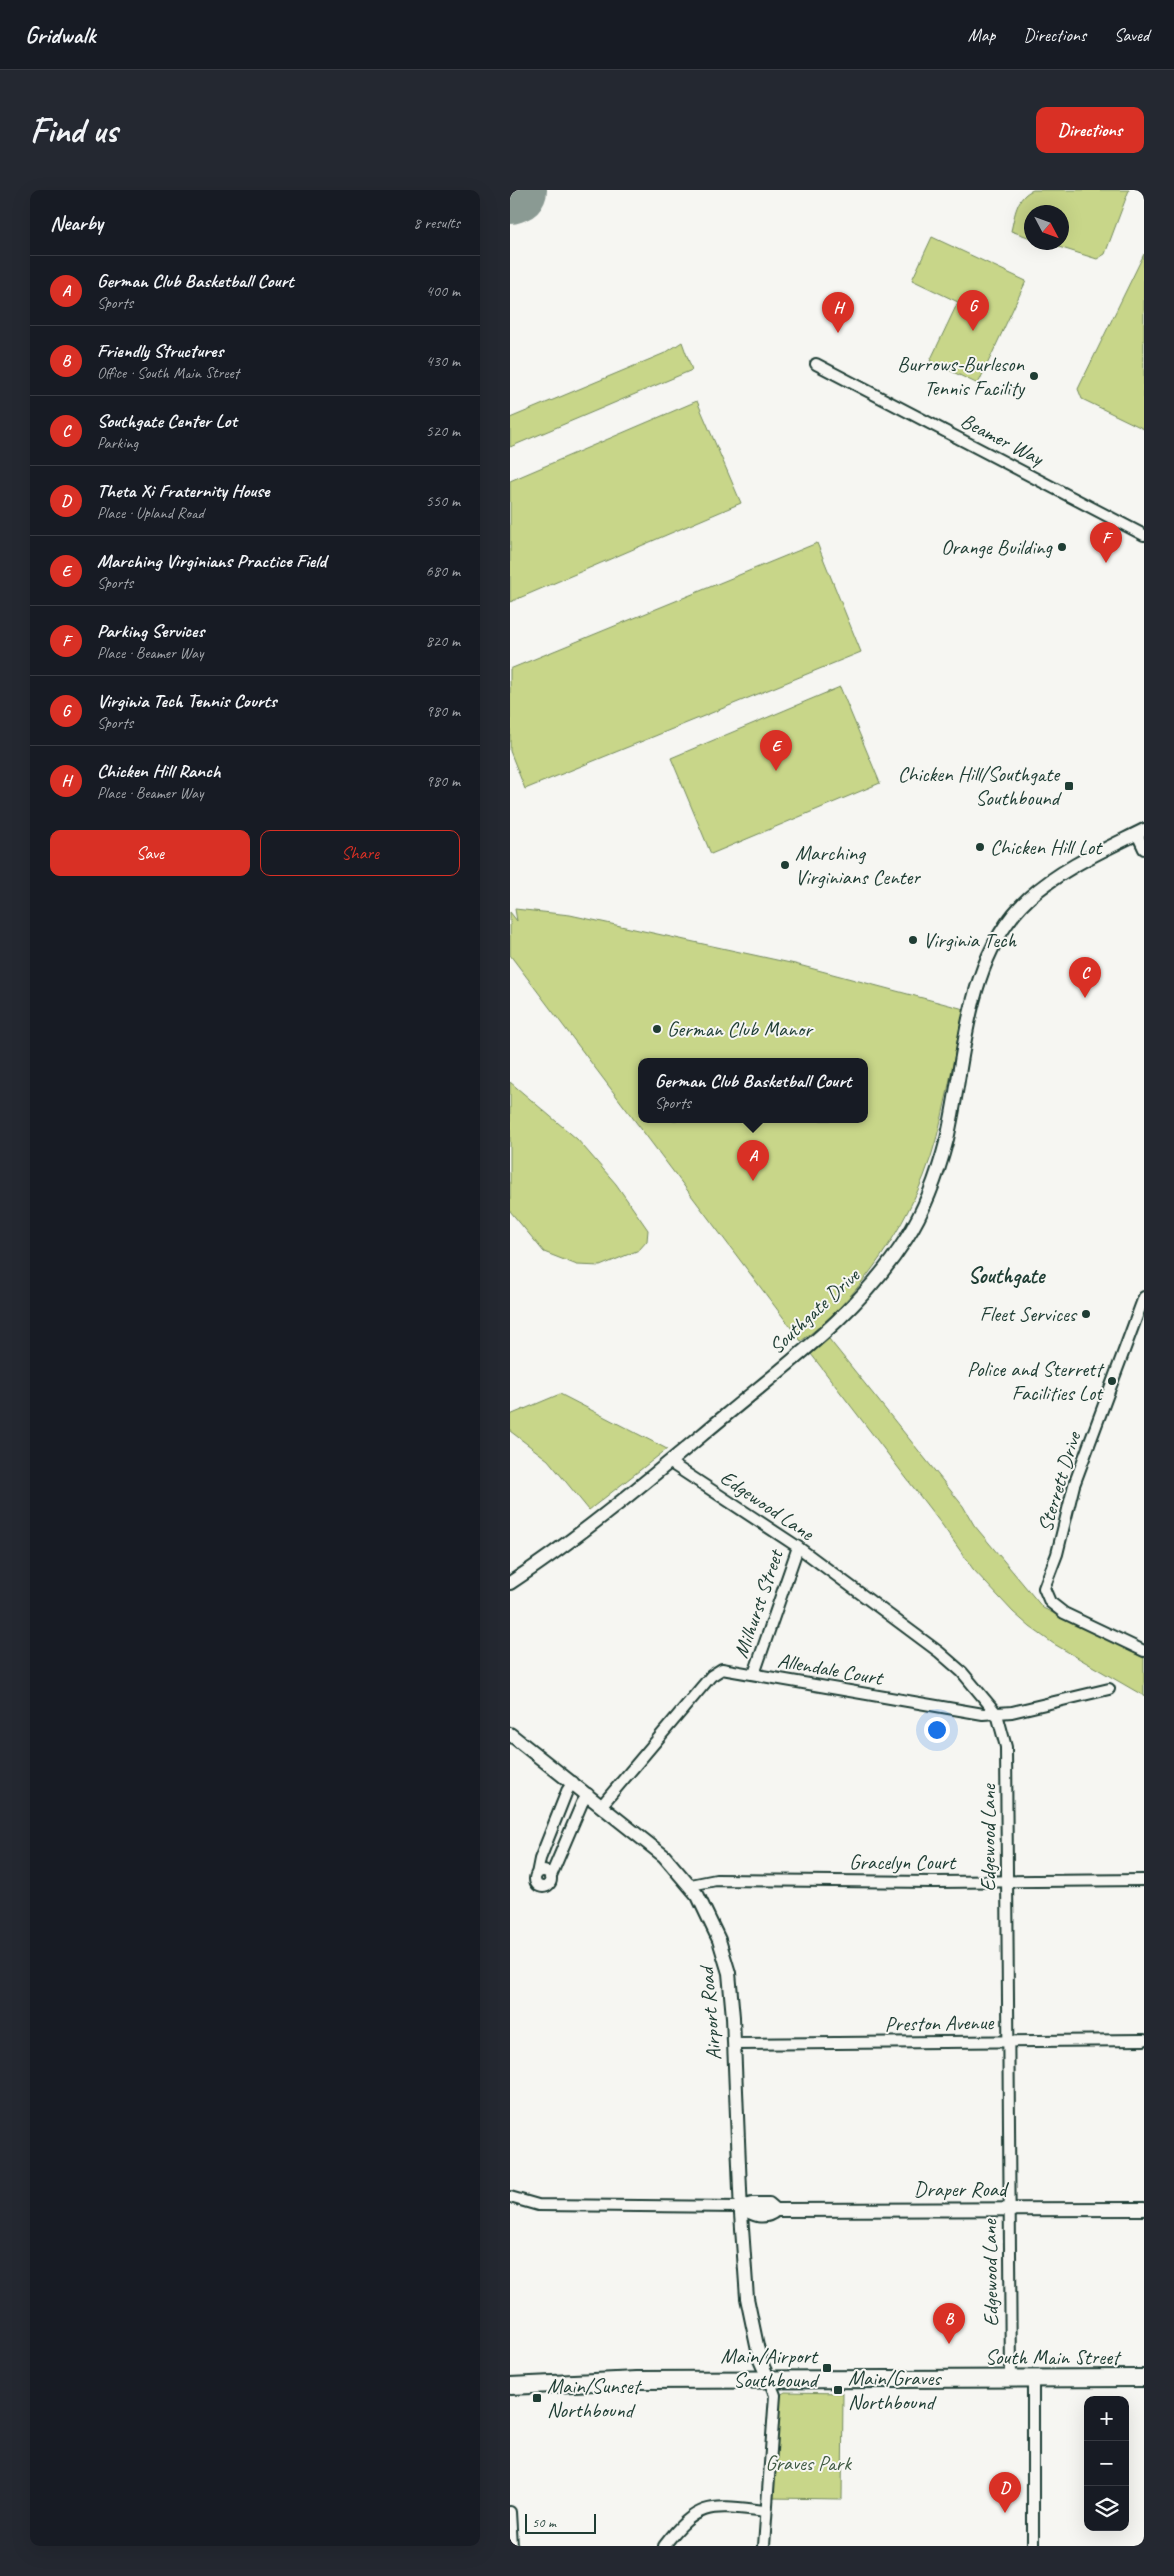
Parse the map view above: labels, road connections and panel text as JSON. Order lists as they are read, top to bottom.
{
  "streets": {
    "main road": ["South Main Street"],
    "street": [
      "Beamer Way",
      "Southgate Drive",
      "Sterrett Drive",
      "Edgewood Lane",
      "Milhurst Street",
      "Allendale Court",
      "Gracelyn Court",
      "Airport Road",
      "Preston Avenue",
      "Draper Road"
    ]
  },
  "crossings": [
    ["Southgate Drive", "Edgewood Lane"],
    ["Edgewood Lane", "Milhurst Street"],
    ["Edgewood Lane", "Allendale Court"],
    ["Edgewood Lane", "Gracelyn Court"],
    ["Edgewood Lane", "Preston Avenue"],
    ["Edgewood Lane", "Draper Road"],
    ["Edgewood Lane", "South Main Street"],
    ["Milhurst Street", "Allendale Court"],
    ["Allendale Court", "Airport Road"],
    ["Gracelyn Court", "Airport Road"],
    ["Airport Road", "Preston Avenue"],
    ["Airport Road", "Draper Road"],
    ["Airport Road", "South Main Street"]
  ],
  "districts": ["Southgate"],
  "parks": ["Graves Park"],
  "places": {
    "other": [
      "Burrows-Burleson Tennis Facility",
      "Orange Building",
      "Chicken Hill Lot",
      "Marching Virginians Center",
      "Virginia Tech",
      "German Club Manor",
      "Fleet Services",
      "Police and Sterrett Facilities Lot"
    ],
    "transit": [
      "Chicken Hill/Southgate Southbound",
      "Main/Airport Southbound",
      "Main/Graves Northbound",
      "Main/Sunset Northbound"
    ]
  },
  "scale_bar": "50 m",
  "north": "bottom right",
  "page": {
    "header": "Gridwalk",
    "nav": ["Map", "Directions", "Saved"],
    "buttons": [
      "Directions",
      ["Save", "Share"]
    ],
    "title": "Find us",
    "heading": ["Nearby", "8 results"],
    "list": [
      {
        "mark": "A",
        "name": "German Club Basketball Court",
        "note": "Sports",
        "value": "400 m"
      },
      {
        "mark": "B",
        "name": "Friendly Structures",
        "note": "Office · South Main Street",
        "value": "430 m"
      },
      {
        "mark": "C",
        "name": "Southgate Center Lot",
        "note": "Parking",
        "value": "520 m"
      },
      {
        "mark": "D",
        "name": "Theta Xi Fraternity House",
        "note": "Place · Upland Road",
        "value": "550 m"
      },
      {
        "mark": "E",
        "name": "Marching Virginians Practice Field",
        "note": "Sports",
        "value": "680 m"
      },
      {
        "mark": "F",
        "name": "Parking Services",
        "note": "Place · Beamer Way",
        "value": "820 m"
      },
      {
        "mark": "G",
        "name": "Virginia Tech Tennis Courts",
        "note": "Sports",
        "value": "980 m"
      },
      {
        "mark": "H",
        "name": "Chicken Hill Ranch",
        "note": "Place · Beamer Way",
        "value": "980 m"
      }
    ],
    "pins": [
      "G",
      "H",
      "F",
      "E",
      "C",
      "A",
      "B",
      "D"
    ],
    "popup": ["German Club Basketball Court", "Sports"],
    "map_buttons": ["+", "−"],
    "scale": "50 m"
  }
}
